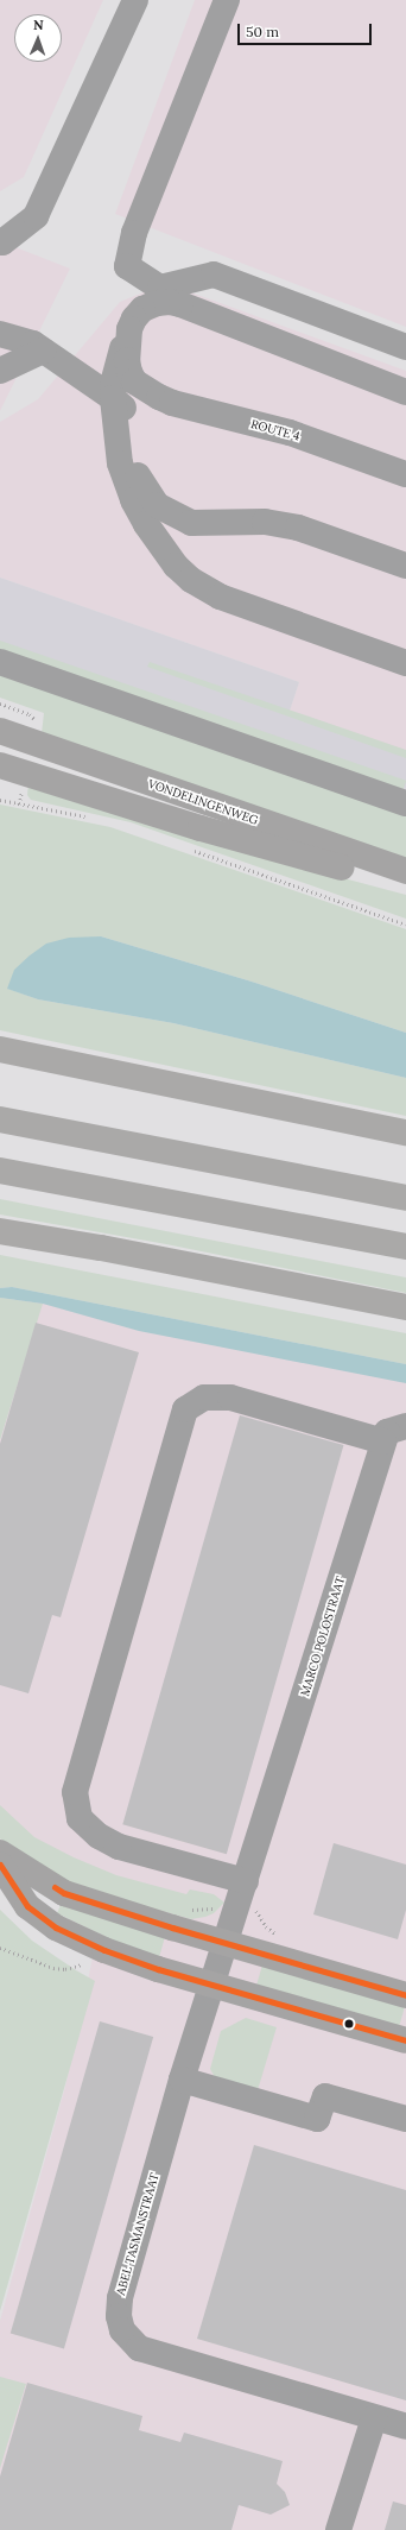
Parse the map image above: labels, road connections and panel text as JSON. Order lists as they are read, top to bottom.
{
  "streets": {
    "main road": ["VONDELINGENWEG"],
    "street": ["ROUTE 4", "MARCO POLOSTRAAT", "ABEL TASMANSTRAAT"]
  },
  "crossings": [
    ["MARCO POLOSTRAAT", "ABEL TASMANSTRAAT"]
  ],
  "scale_bar": "50 m",
  "north": "top"
}
